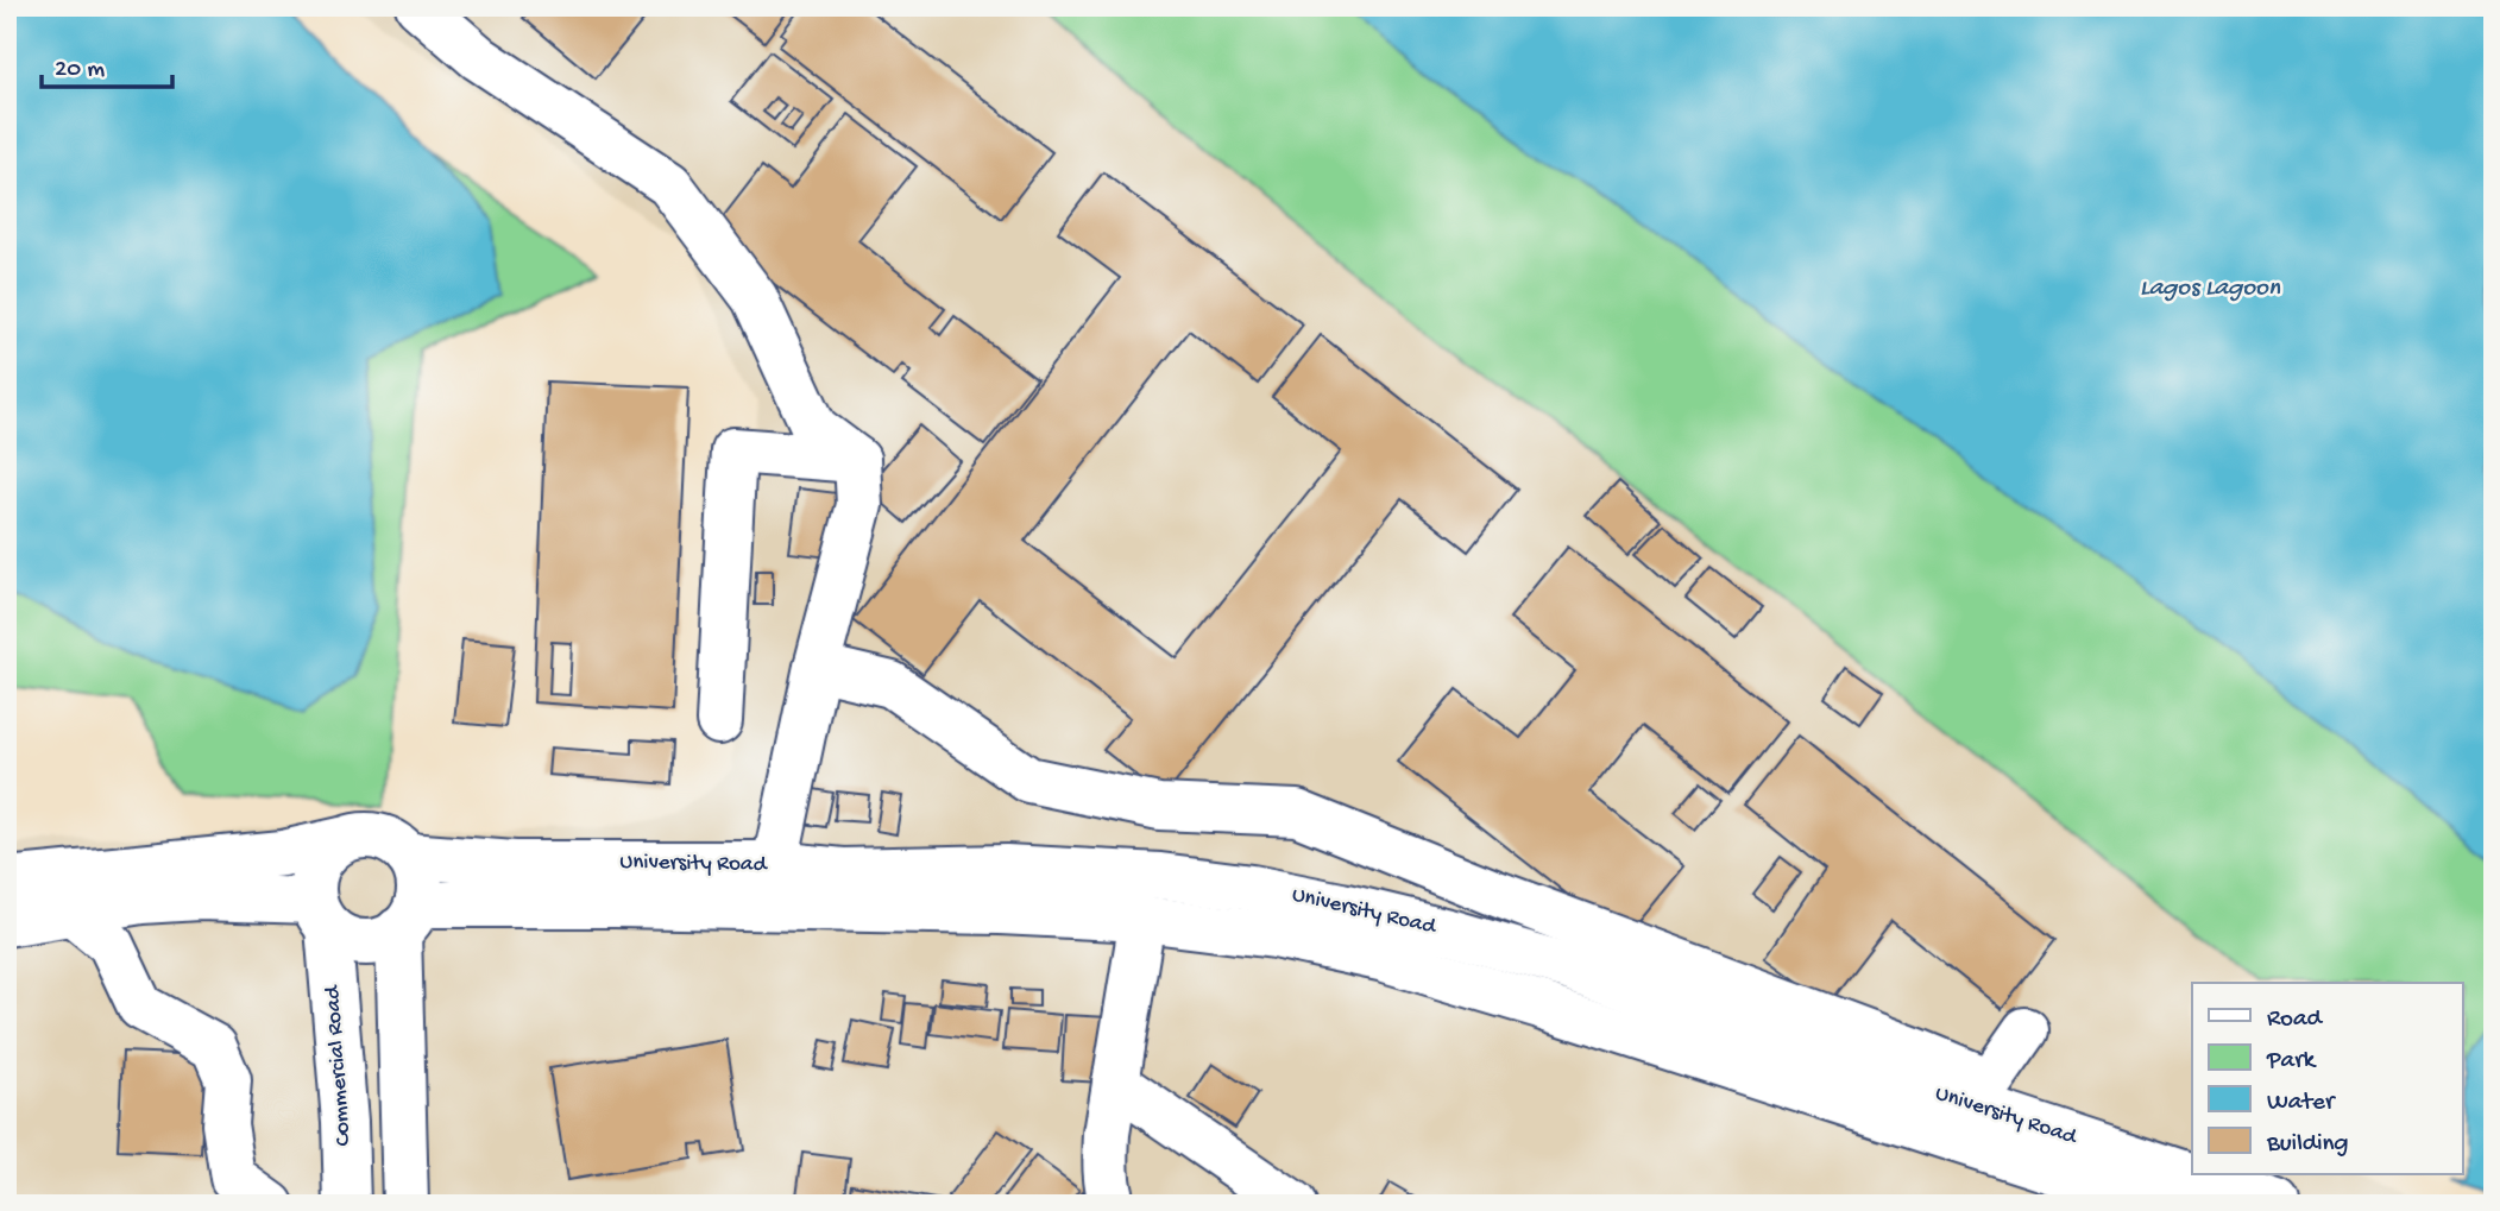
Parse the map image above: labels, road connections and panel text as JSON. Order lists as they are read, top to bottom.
{
  "streets": {
    "main road": ["University Road", "Commercial Road"]
  },
  "crossings": [
    ["University Road", "Commercial Road"]
  ],
  "water": ["Lagos Lagoon"],
  "legend": [
    "Road",
    "Park",
    "Water",
    "Building"
  ],
  "scale_bar": "20 m"
}
